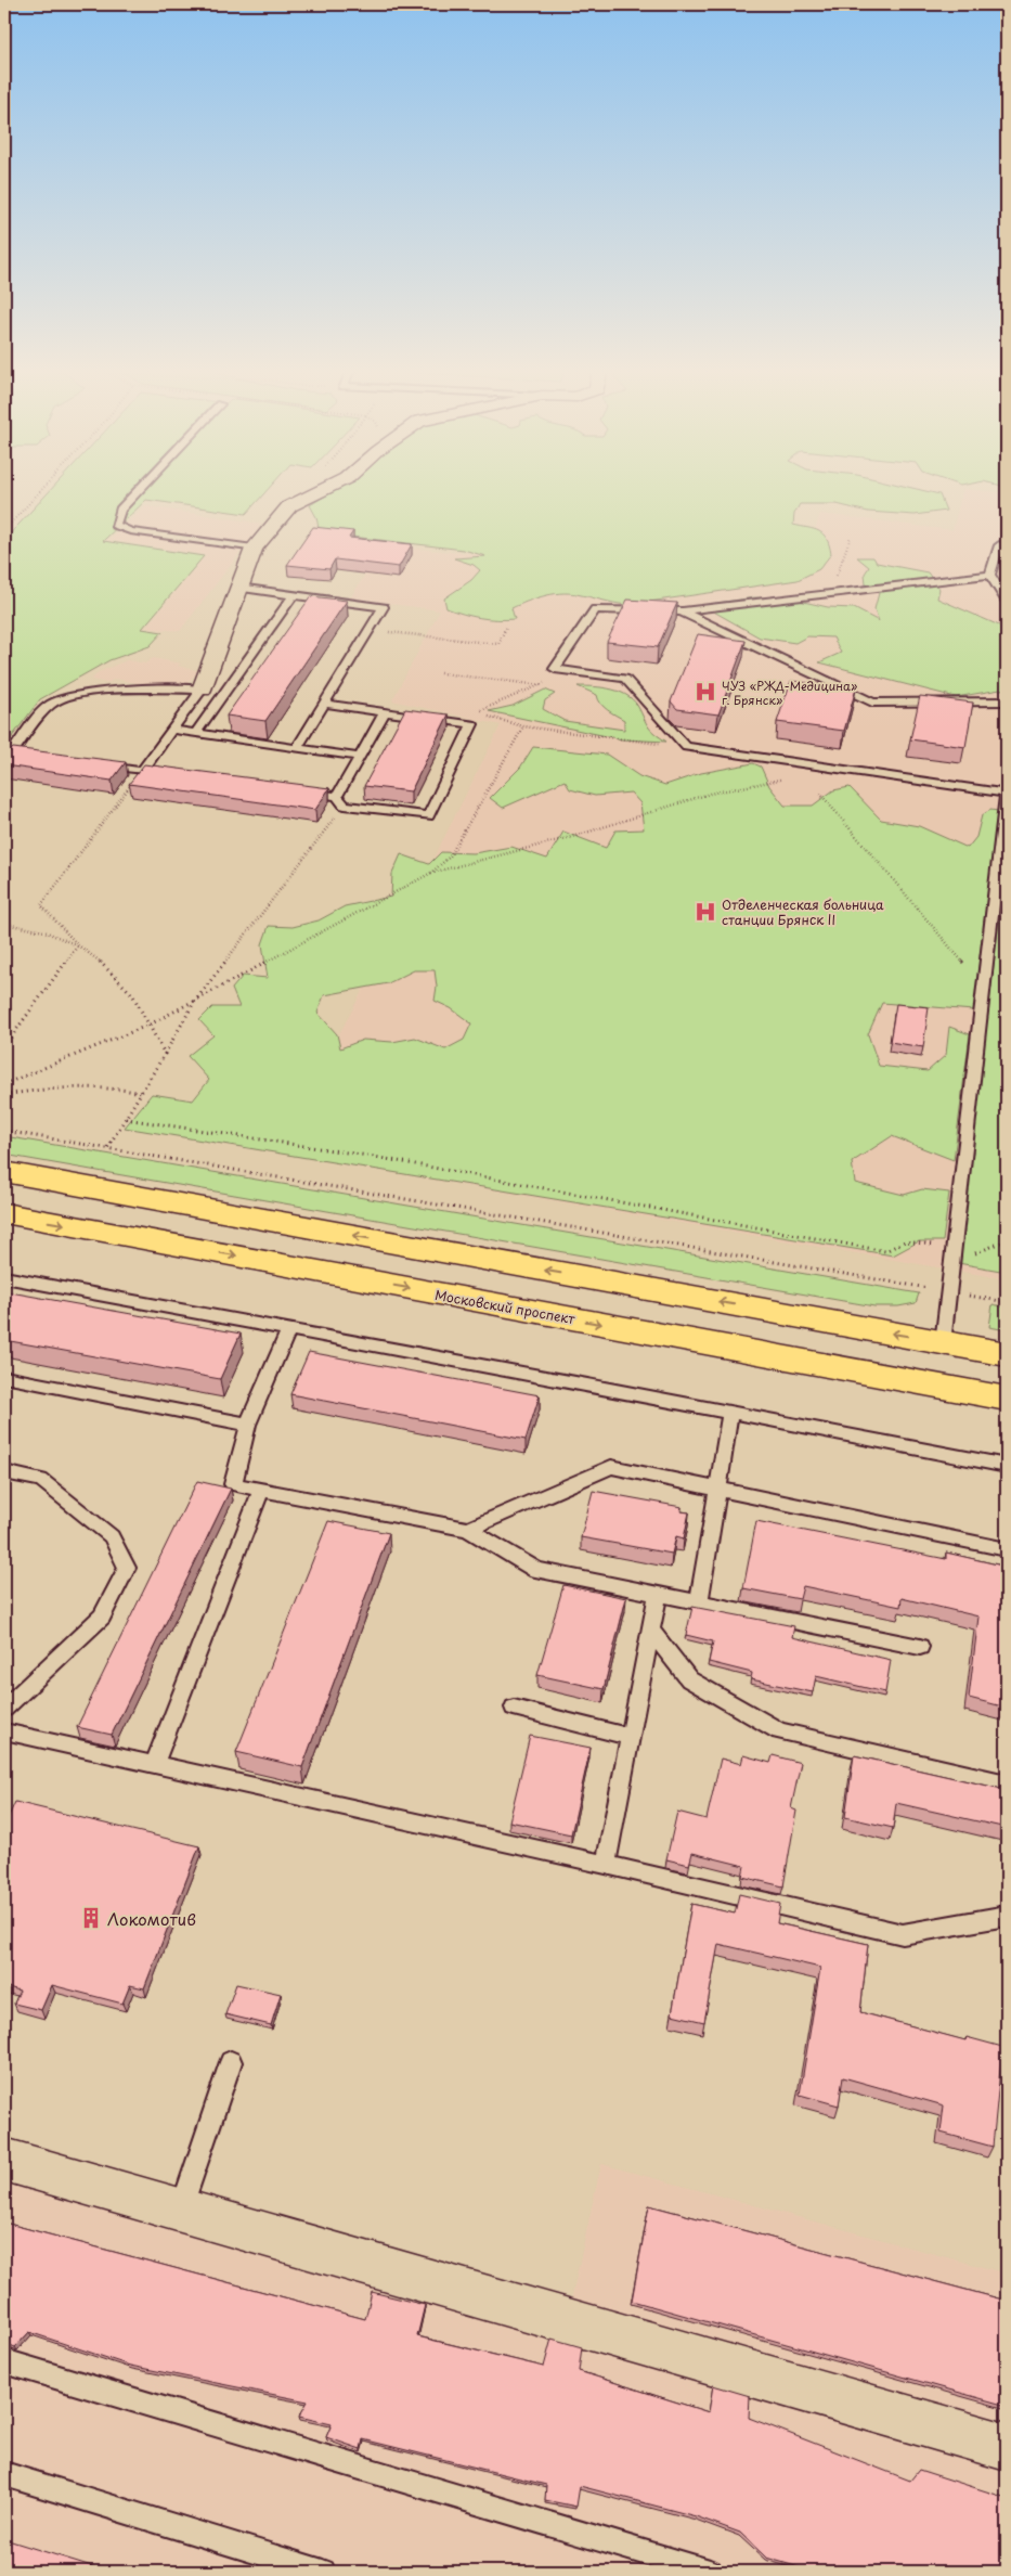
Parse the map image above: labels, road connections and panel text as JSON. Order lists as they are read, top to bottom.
{
  "streets": {
    "main road": ["Московский проспект"]
  },
  "places": {
    "hospital": ["ЧУЗ «РЖД-Медицина» г. Брянск»", "Отделенческая больница станции Брянск II"],
    "building": ["Локомотив"]
  }
}
